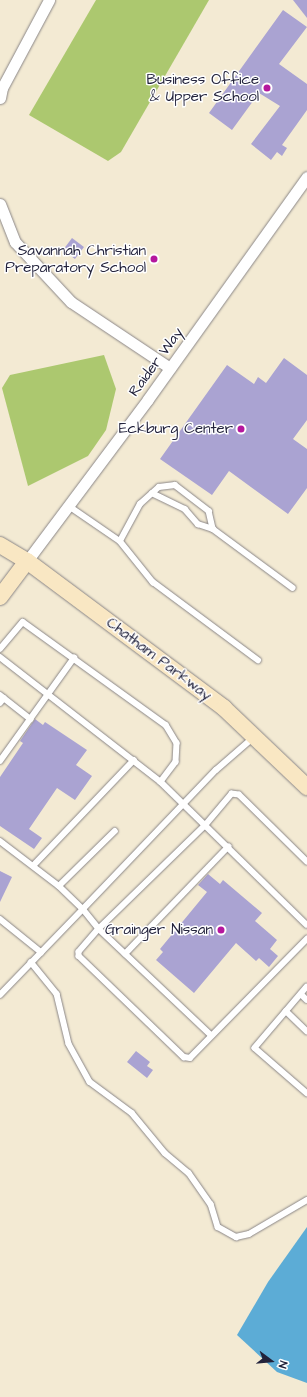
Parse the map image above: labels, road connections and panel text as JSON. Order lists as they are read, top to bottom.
{
  "streets": {
    "main road": ["Chatham Parkway"],
    "street": ["Raider Way"]
  },
  "crossings": [
    ["Raider Way", "Chatham Parkway"]
  ],
  "places": [
    "Business Office & Upper School",
    "Savannah Christian Preparatory School",
    "Eckburg Center",
    "Grainger Nissan"
  ],
  "north": "right"
}
